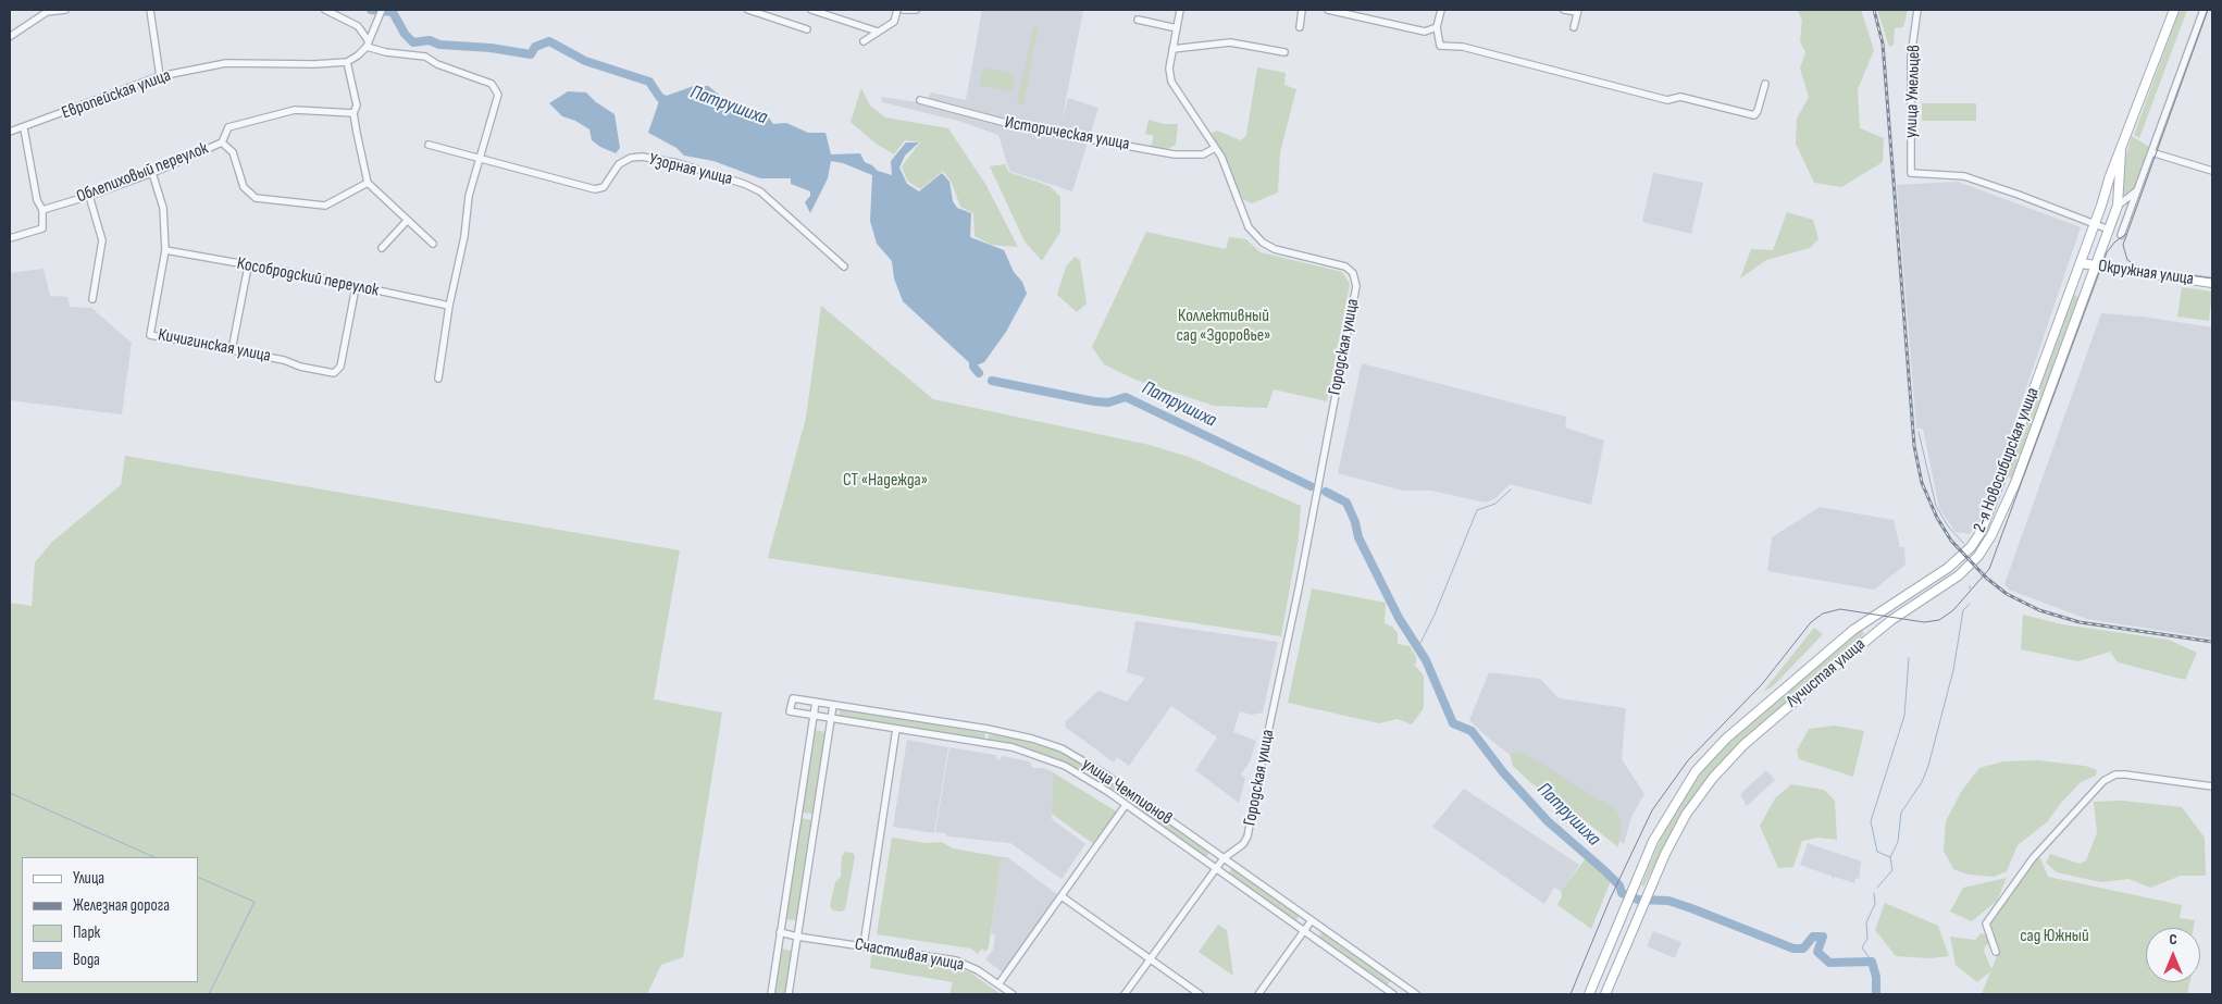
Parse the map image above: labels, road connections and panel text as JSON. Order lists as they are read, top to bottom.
{
  "streets": {
    "main road": ["Окружная улица", "2-я Новосибирская улица", "Лучистая улица"],
    "street": [
      "улица Умельцев",
      "Европейская улица",
      "Историческая улица",
      "Узорная улица",
      "Облепиховый переулок",
      "Кособродский переулок",
      "Кичигинская улица",
      "Городская улица",
      "улица Чемпионов",
      "Счастливая улица"
    ]
  },
  "crossings": [
    ["улица Умельцев", "2-я Новосибирская улица"],
    ["Историческая улица", "Городская улица"],
    ["Облепиховый переулок", "Кичигинская улица"],
    ["Окружная улица", "2-я Новосибирская улица"],
    ["Окружная улица", "Лучистая улица"],
    ["Кособродский переулок", "Кичигинская улица"],
    ["Городская улица", "улица Чемпионов"],
    ["2-я Новосибирская улица", "Лучистая улица"]
  ],
  "water": ["Патрушиха"],
  "parks": ["Коллективный сад «Здоровье»", "СТ «Надежда»", "сад Южный"],
  "legend": [
    "Улица",
    "Железная дорога",
    "Парк",
    "Вода"
  ],
  "north": "top"
}
